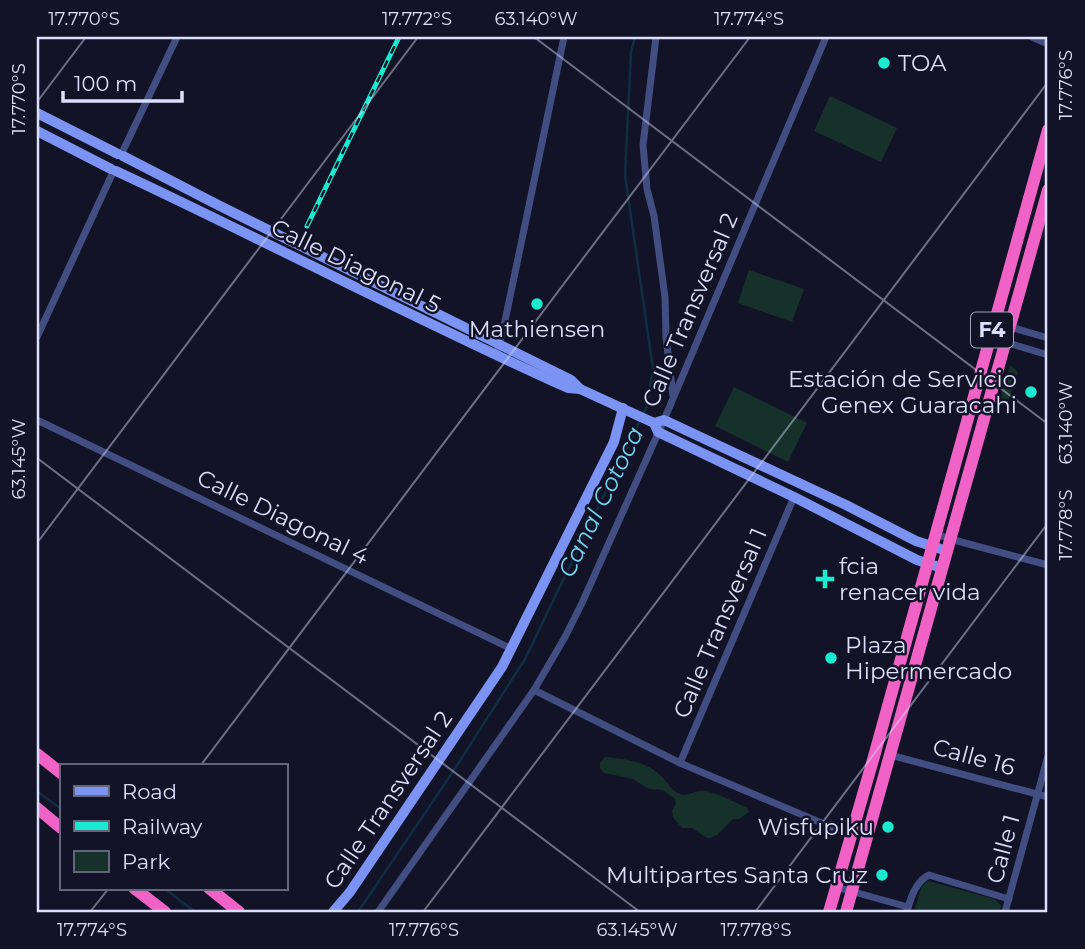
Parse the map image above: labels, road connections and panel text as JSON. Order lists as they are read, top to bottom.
{
  "streets": {
    "highway": ["F4"],
    "street": [
      "Calle Diagonal 5",
      "Calle Transversal 2",
      "Calle Diagonal 4",
      "Calle Transversal 1",
      "Calle 16",
      "Calle 1"
    ]
  },
  "crossings": [
    ["Calle Diagonal 5", "Calle Transversal 2"],
    ["Calle Diagonal 5", "F4"],
    ["Calle Diagonal 5", "Calle Transversal 1"],
    ["Calle Transversal 2", "Calle Diagonal 4"],
    ["F4", "Calle 16"],
    ["Calle 16", "Calle 1"]
  ],
  "water": ["Canal Cotoca"],
  "places": {
    "other": [
      "TOA",
      "Mathiensen",
      "Estación de Servicio Genex Guaracahi",
      "Plaza Hipermercado",
      "Wisfupiku",
      "Multipartes Santa Cruz"
    ],
    "health": ["fcia renacer vida"]
  },
  "legend": ["Road", "Railway", "Park"],
  "scale_bar": "100 m",
  "coordinates": [
    "17.770°S",
    "17.772°S",
    "63.140°W",
    "17.774°S",
    "17.776°S",
    "63.145°W",
    "17.778°S"
  ]
}
